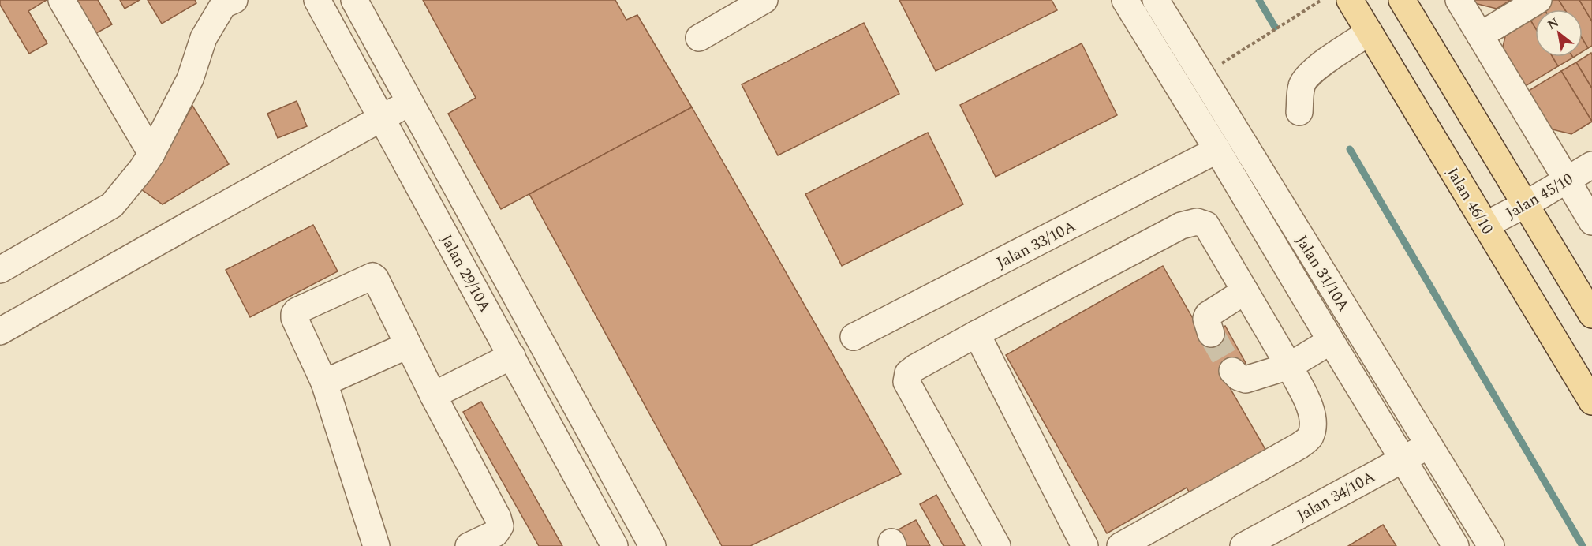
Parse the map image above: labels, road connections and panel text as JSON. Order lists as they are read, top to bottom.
{
  "streets": {
    "main road": ["Jalan 46/10"],
    "street": [
      "Jalan 45/10",
      "Jalan 33/10A",
      "Jalan 29/10A",
      "Jalan 31/10A",
      "Jalan 34/10A"
    ]
  },
  "crossings": [
    ["Jalan 45/10", "Jalan 46/10"],
    ["Jalan 33/10A", "Jalan 31/10A"],
    ["Jalan 31/10A", "Jalan 34/10A"]
  ],
  "north": "top left"
}
